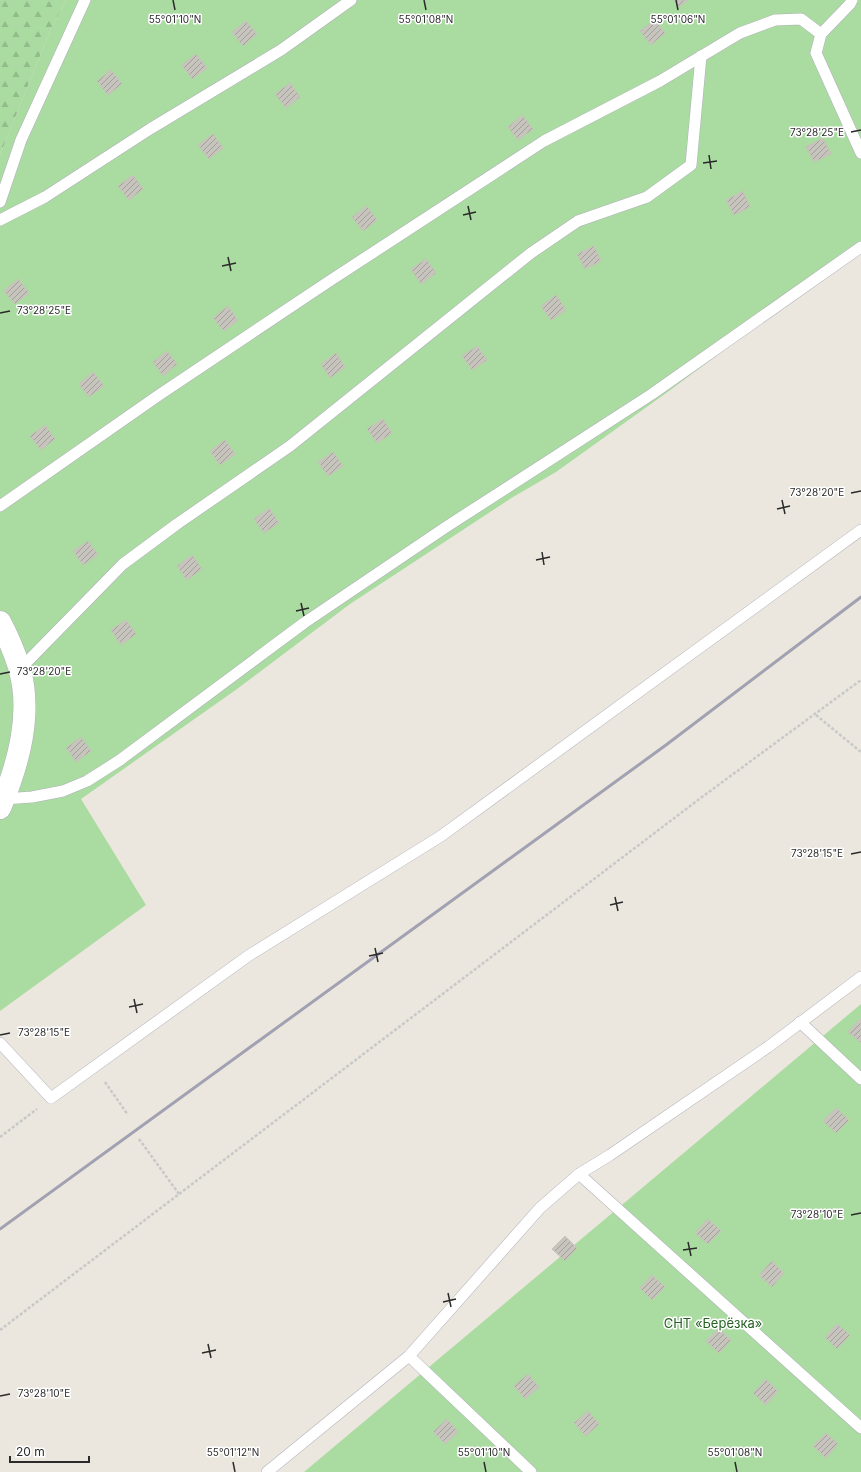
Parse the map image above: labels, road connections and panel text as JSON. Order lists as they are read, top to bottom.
{
  "parks": ["СНТ «Берёзка»"],
  "scale_bar": "20 m",
  "coordinates": [
    "55°01'10\"N",
    "55°01'08\"N",
    "55°01'06\"N",
    "73°28'25\"E",
    "73°28'20\"E",
    "73°28'15\"E",
    "73°28'10\"E",
    "55°01'12\"N"
  ]
}
